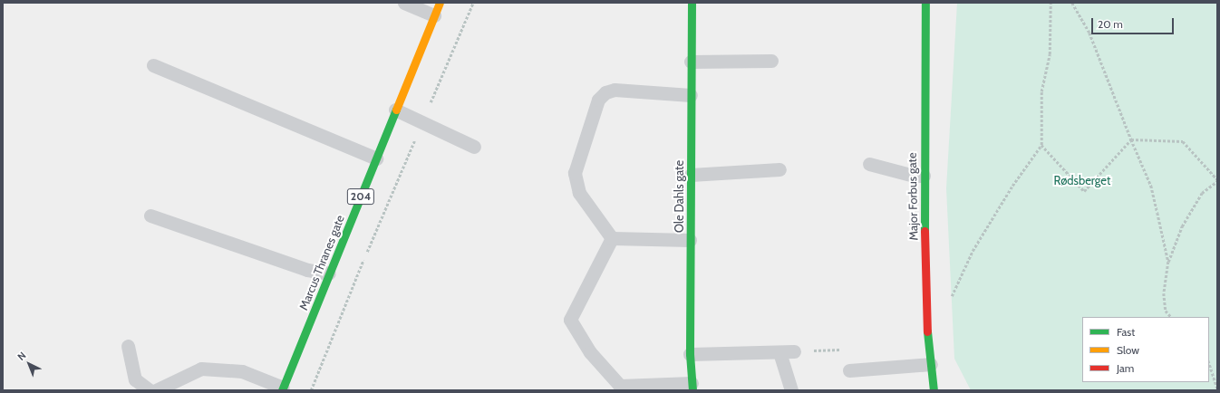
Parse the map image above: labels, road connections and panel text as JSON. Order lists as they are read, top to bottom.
{
  "streets": {
    "main road": [
      "204",
      "Ole Dahls gate",
      "Major Forbus gate",
      "Marcus Thranes gate"
    ]
  },
  "parks": ["Rødsberget"],
  "legend": ["Fast", "Slow", "Jam"],
  "scale_bar": "20 m",
  "north": "top left"
}
